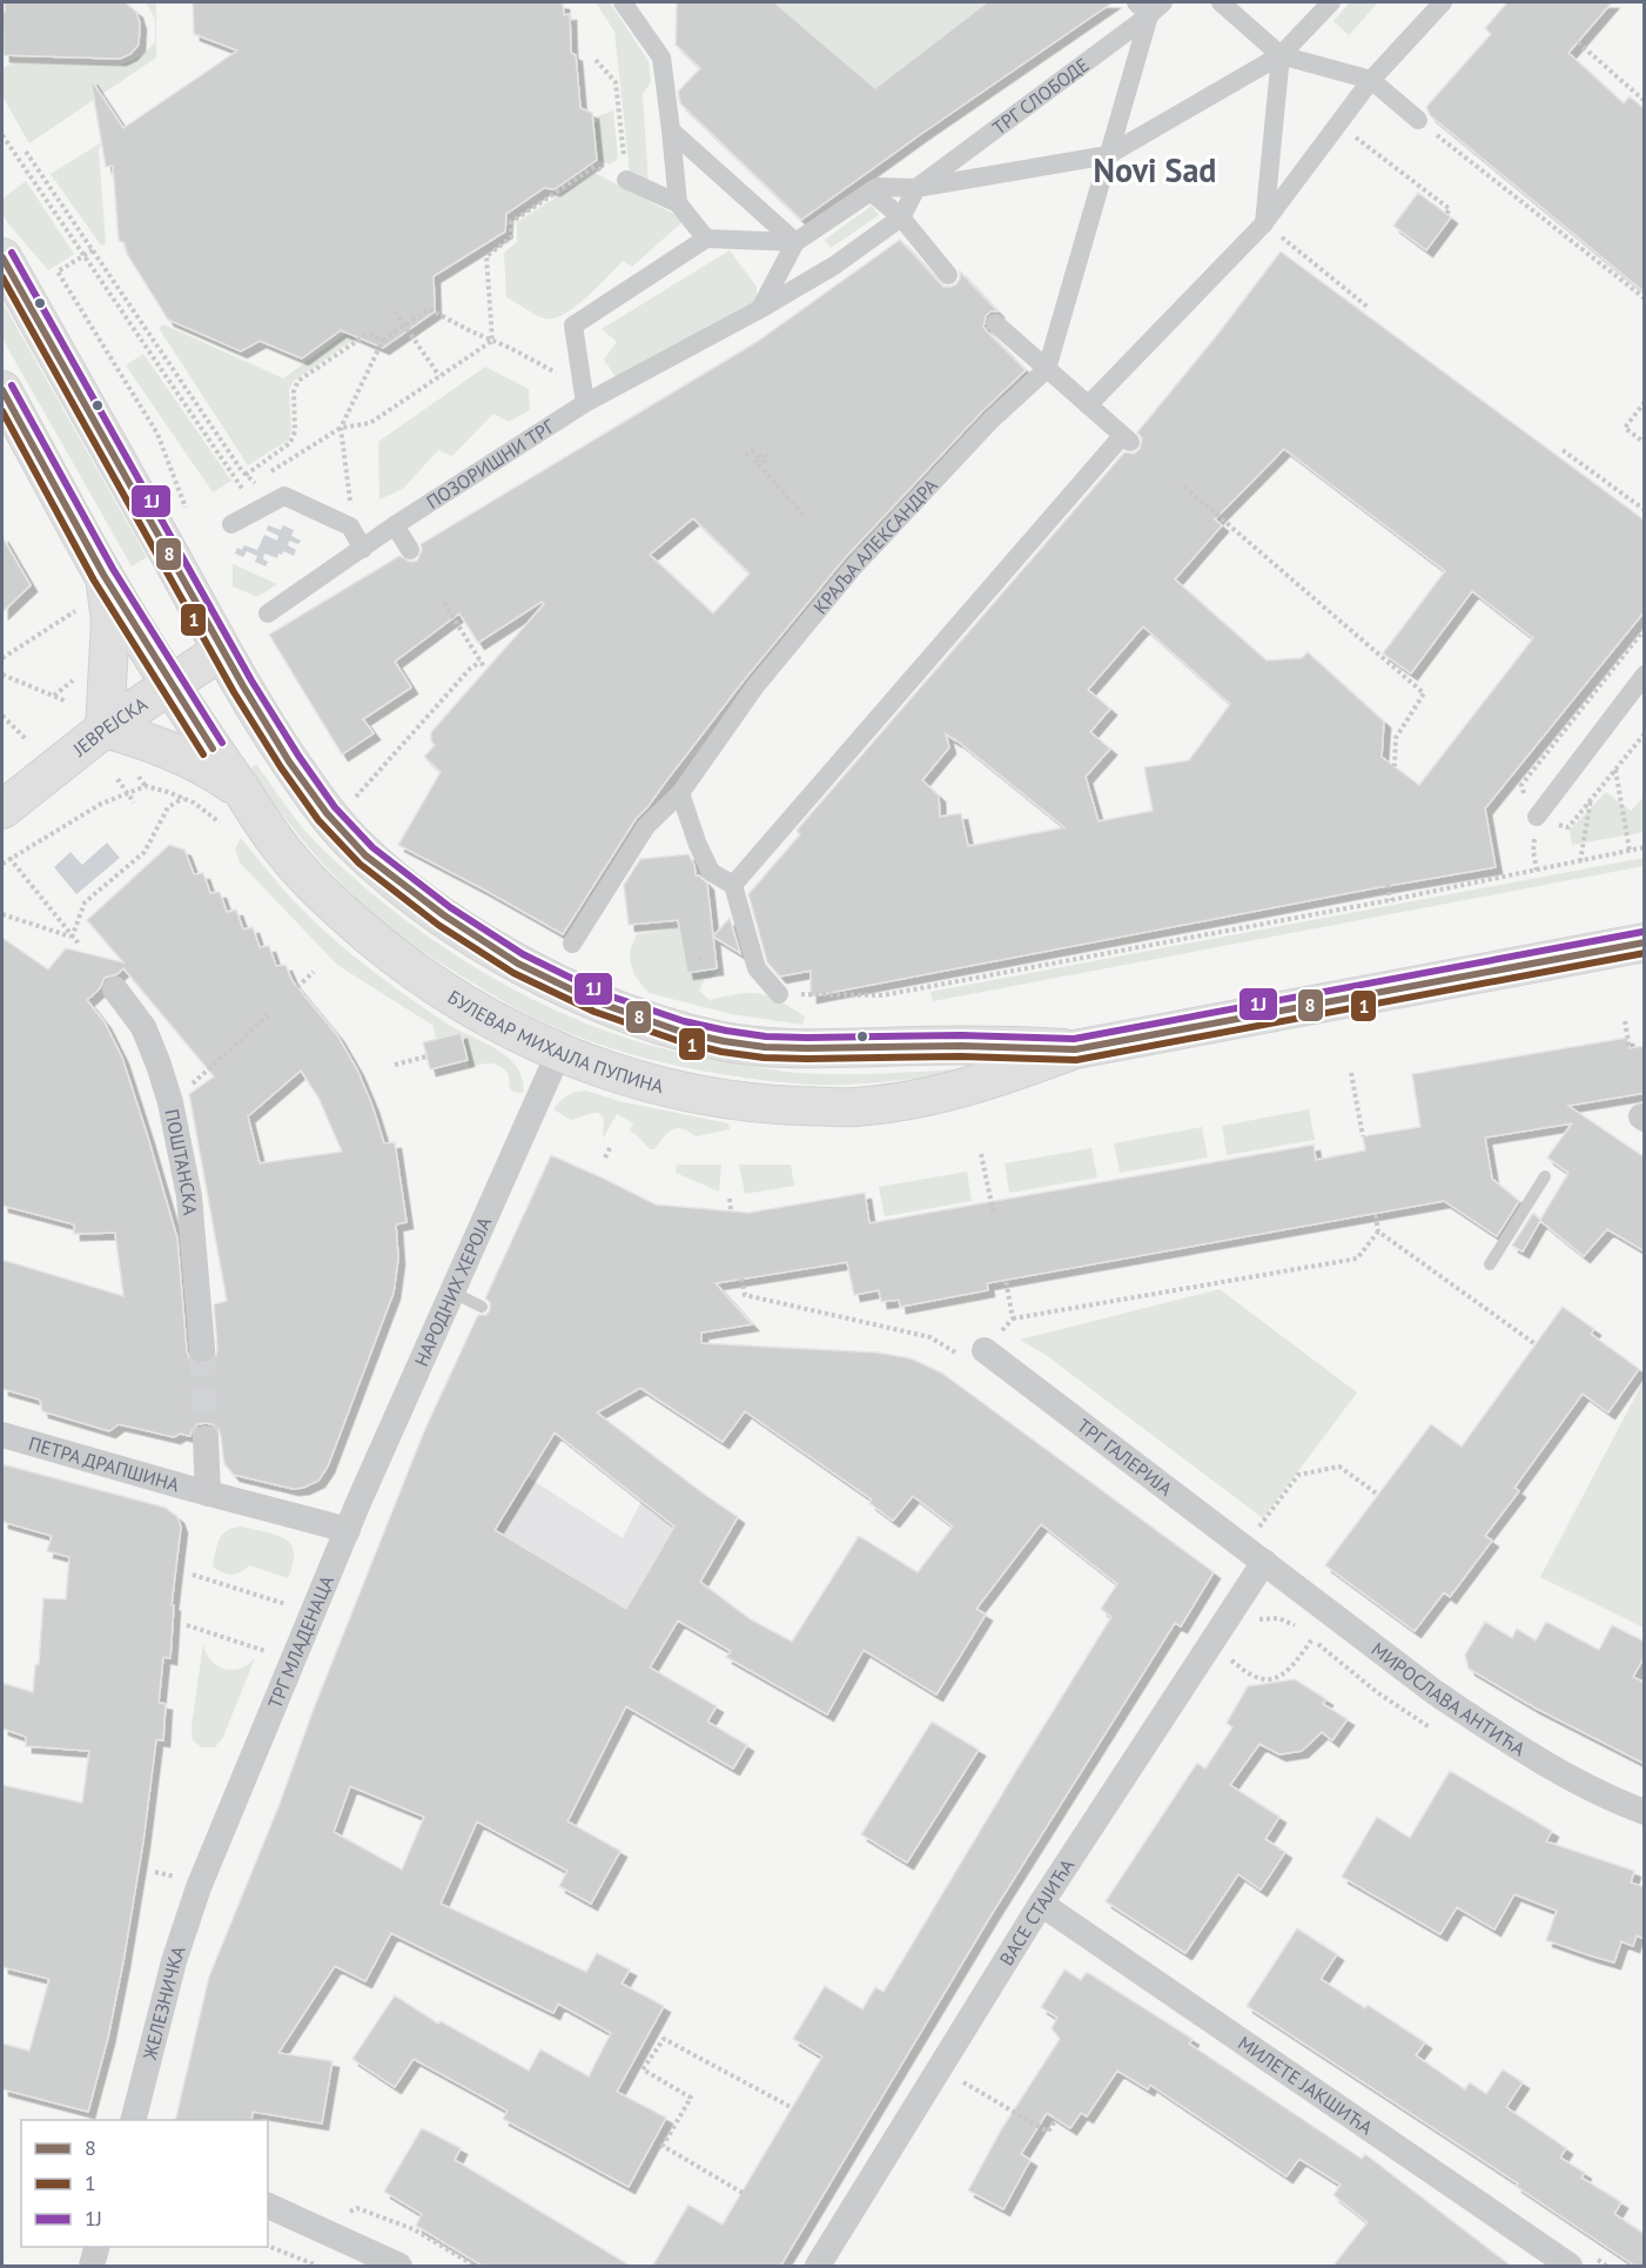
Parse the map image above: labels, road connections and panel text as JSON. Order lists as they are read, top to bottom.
{
  "streets": {
    "main road": ["ЈЕВРЕЈСКА", "БУЛЕВАР МИХАЈЛА ПУПИНА"],
    "street": [
      "ТРГ СЛОБОДЕ",
      "ПОЗОРИШНИ ТРГ",
      "КРАЉА АЛЕКСАНДРА",
      "ПОШТАНСКА",
      "НАРОДНИХ ХЕРОЈА",
      "ТРГ ГАЛЕРИЈА",
      "ПЕТРА ДРАПШИНА",
      "ТРГ МЛАДЕНАЦА",
      "МИРОСЛАВА АНТИЋА",
      "ВАСЕ СТАЈИЋА",
      "ЖЕЛЕЗНИЧКА",
      "МИЛЕТЕ ЈАКШИЋА"
    ]
  },
  "crossings": [
    ["ТРГ СЛОБОДЕ", "ПОЗОРИШНИ ТРГ"],
    ["ЈЕВРЕЈСКА", "БУЛЕВАР МИХАЈЛА ПУПИНА"],
    ["БУЛЕВАР МИХАЈЛА ПУПИНА", "НАРОДНИХ ХЕРОЈА"],
    ["НАРОДНИХ ХЕРОЈА", "ТРГ МЛАДЕНАЦА"],
    ["ТРГ ГАЛЕРИЈА", "МИРОСЛАВА АНТИЋА"],
    ["ТРГ ГАЛЕРИЈА", "ВАСЕ СТАЈИЋА"],
    ["ТРГ МЛАДЕНАЦА", "ЖЕЛЕЗНИЧКА"],
    ["МИРОСЛАВА АНТИЋА", "ВАСЕ СТАЈИЋА"],
    ["ВАСЕ СТАЈИЋА", "МИЛЕТЕ ЈАКШИЋА"]
  ],
  "districts": ["Novi Sad"],
  "lines": ["transit line 1J", "transit line 8", "transit line 1"],
  "legend": ["8", "1", "1J"]
}
